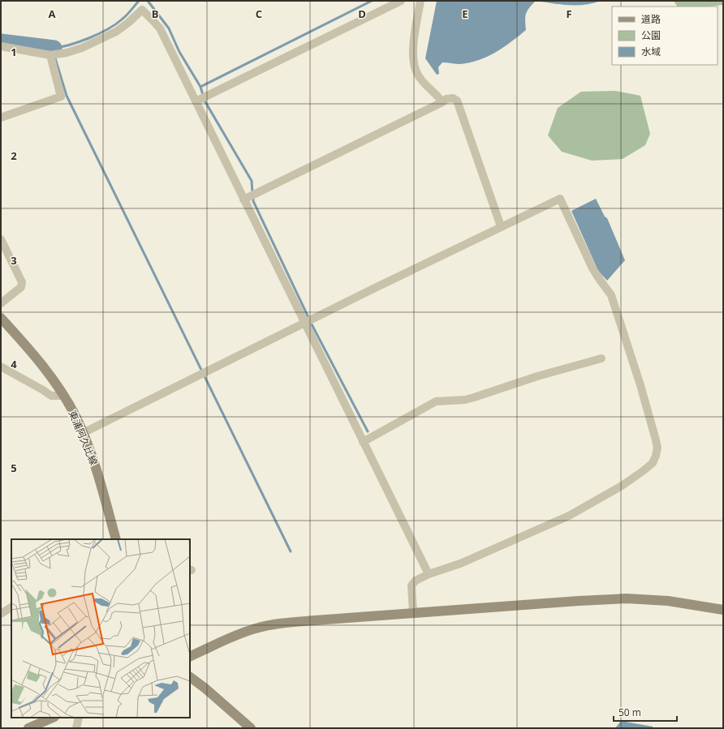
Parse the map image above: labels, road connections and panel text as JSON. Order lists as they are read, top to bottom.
{
  "streets": {
    "street": ["東浦阿久比線"]
  },
  "legend": ["道路", "公園", "水域"],
  "scale_bar": "50 m",
  "grid": {
    "columns": [
      "A",
      "B",
      "C",
      "D",
      "E",
      "F"
    ],
    "rows": [
      "1",
      "2",
      "3",
      "4",
      "5"
    ]
  }
}
